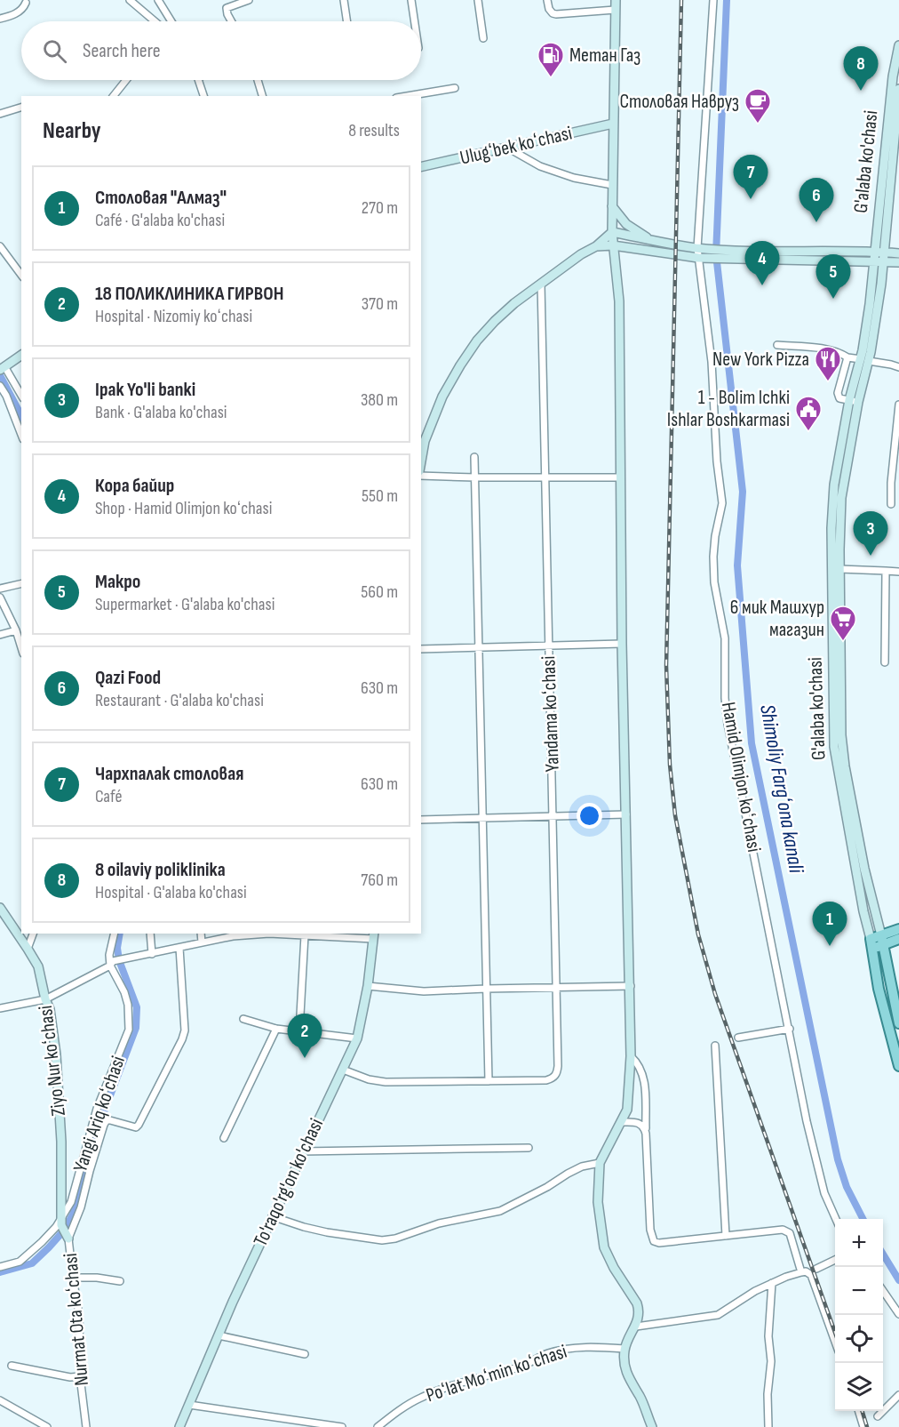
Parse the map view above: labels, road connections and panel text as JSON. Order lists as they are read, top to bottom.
{
  "streets": {
    "main road": [
      "Ulugʻbek koʻchasi",
      "G'alaba ko'chasi",
      "Ziyo Nur koʻchasi",
      "To'raqo'rg'on ko'chasi"
    ],
    "street": [
      "Yandama koʻchasi",
      "Hamid Olimjon koʻchasi",
      "Yangi Ariq koʻchasi",
      "Nurmat Ota koʻchasi",
      "Poʻlat Moʻmin koʻchasi"
    ]
  },
  "crossings": [
    ["Yandama koʻchasi", "To'raqo'rg'on ko'chasi"],
    ["Ziyo Nur koʻchasi", "Yangi Ariq koʻchasi"]
  ],
  "water": ["Shimoliy Fargʻona kanali"],
  "places": {
    "fuel station": ["Метан Газ"],
    "cafe": ["Столовая Навруз"],
    "restaurant": ["New York Pizza"],
    "public building": ["1 - Bolim Ichki Ishlar Boshkarmasi"],
    "supermarket": ["6 мик Машхур магазин"]
  },
  "page": {
    "search": "Search here",
    "pins": [
      "8",
      "7",
      "6",
      "4",
      "5",
      "3",
      "1",
      "2"
    ],
    "heading": ["Nearby", "8 results"],
    "list": [
      {
        "mark": "1",
        "name": "Столовая \"Алмаз\"",
        "note": "Café · G'alaba ko'chasi",
        "value": "270 m"
      },
      {
        "mark": "2",
        "name": "18 ПОЛИКЛИНИКА ГИРВОН",
        "note": "Hospital · Nizomiy koʻchasi",
        "value": "370 m"
      },
      {
        "mark": "3",
        "name": "Ipak Yo'li banki",
        "note": "Bank · G'alaba ko'chasi",
        "value": "380 m"
      },
      {
        "mark": "4",
        "name": "Кора байир",
        "note": "Shop · Hamid Olimjon koʻchasi",
        "value": "550 m"
      },
      {
        "mark": "5",
        "name": "Макро",
        "note": "Supermarket · G'alaba ko'chasi",
        "value": "560 m"
      },
      {
        "mark": "6",
        "name": "Qazi Food",
        "note": "Restaurant · G'alaba ko'chasi",
        "value": "630 m"
      },
      {
        "mark": "7",
        "name": "Чархпалак столовая",
        "note": "Café",
        "value": "630 m"
      },
      {
        "mark": "8",
        "name": "8 oilaviy poliklinika",
        "note": "Hospital · G'alaba ko'chasi",
        "value": "760 m"
      }
    ],
    "map_buttons": ["+", "−"]
  }
}
